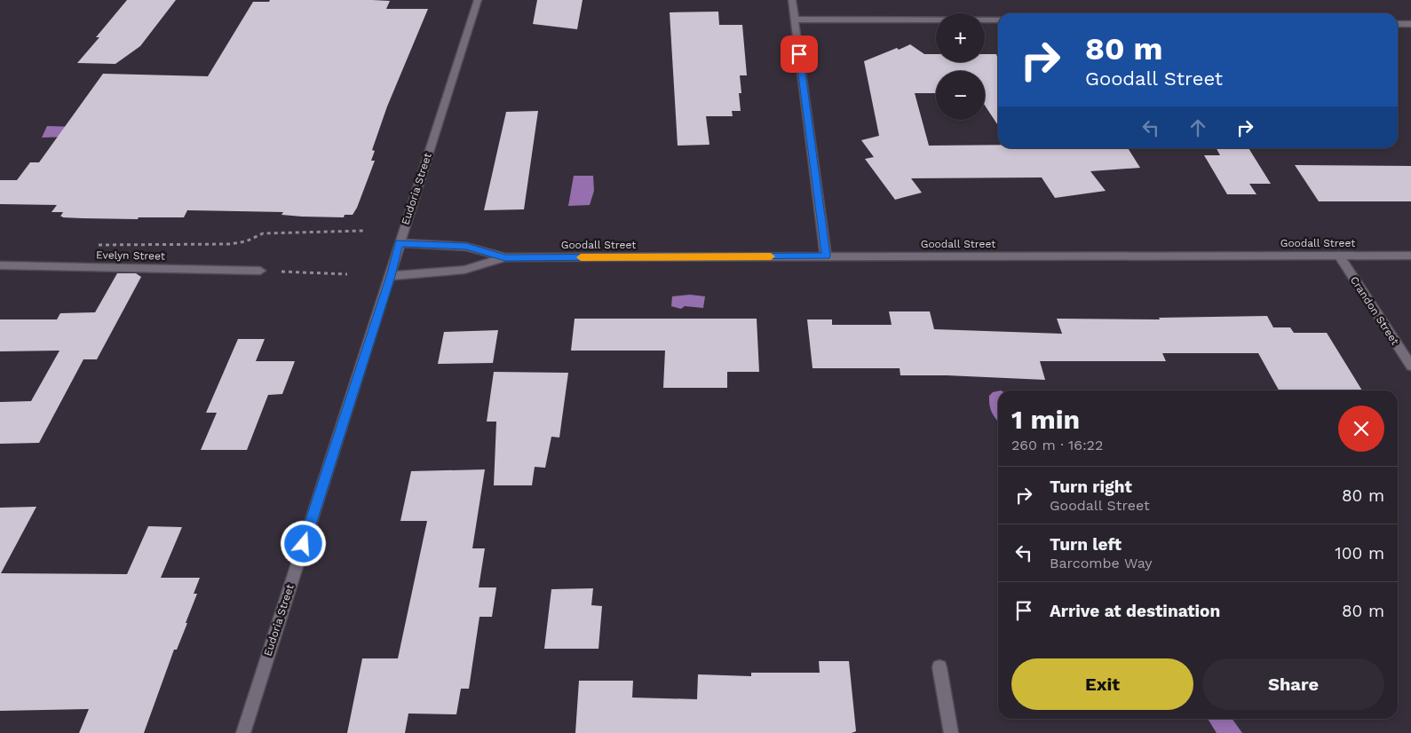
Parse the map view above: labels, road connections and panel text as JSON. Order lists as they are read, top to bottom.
{
  "streets": {
    "street": [
      "Eudoria Street",
      "Goodall Street",
      "Evelyn Street",
      "Crandon Street"
    ]
  },
  "crossings": [
    ["Eudoria Street", "Goodall Street"],
    ["Goodall Street", "Crandon Street"]
  ],
  "page": {
    "map_buttons": ["+", "−"],
    "turn": ["80 m", "Goodall Street"],
    "heading": ["1 min", "260 m · 16:22"],
    "list": [
      {
        "name": "Turn right",
        "note": "Goodall Street",
        "value": "80 m"
      },
      {
        "name": "Turn left",
        "note": "Barcombe Way",
        "value": "100 m"
      },
      {
        "name": "Arrive at destination",
        "value": "80 m"
      }
    ],
    "buttons": ["Exit", "Share"]
  }
}
